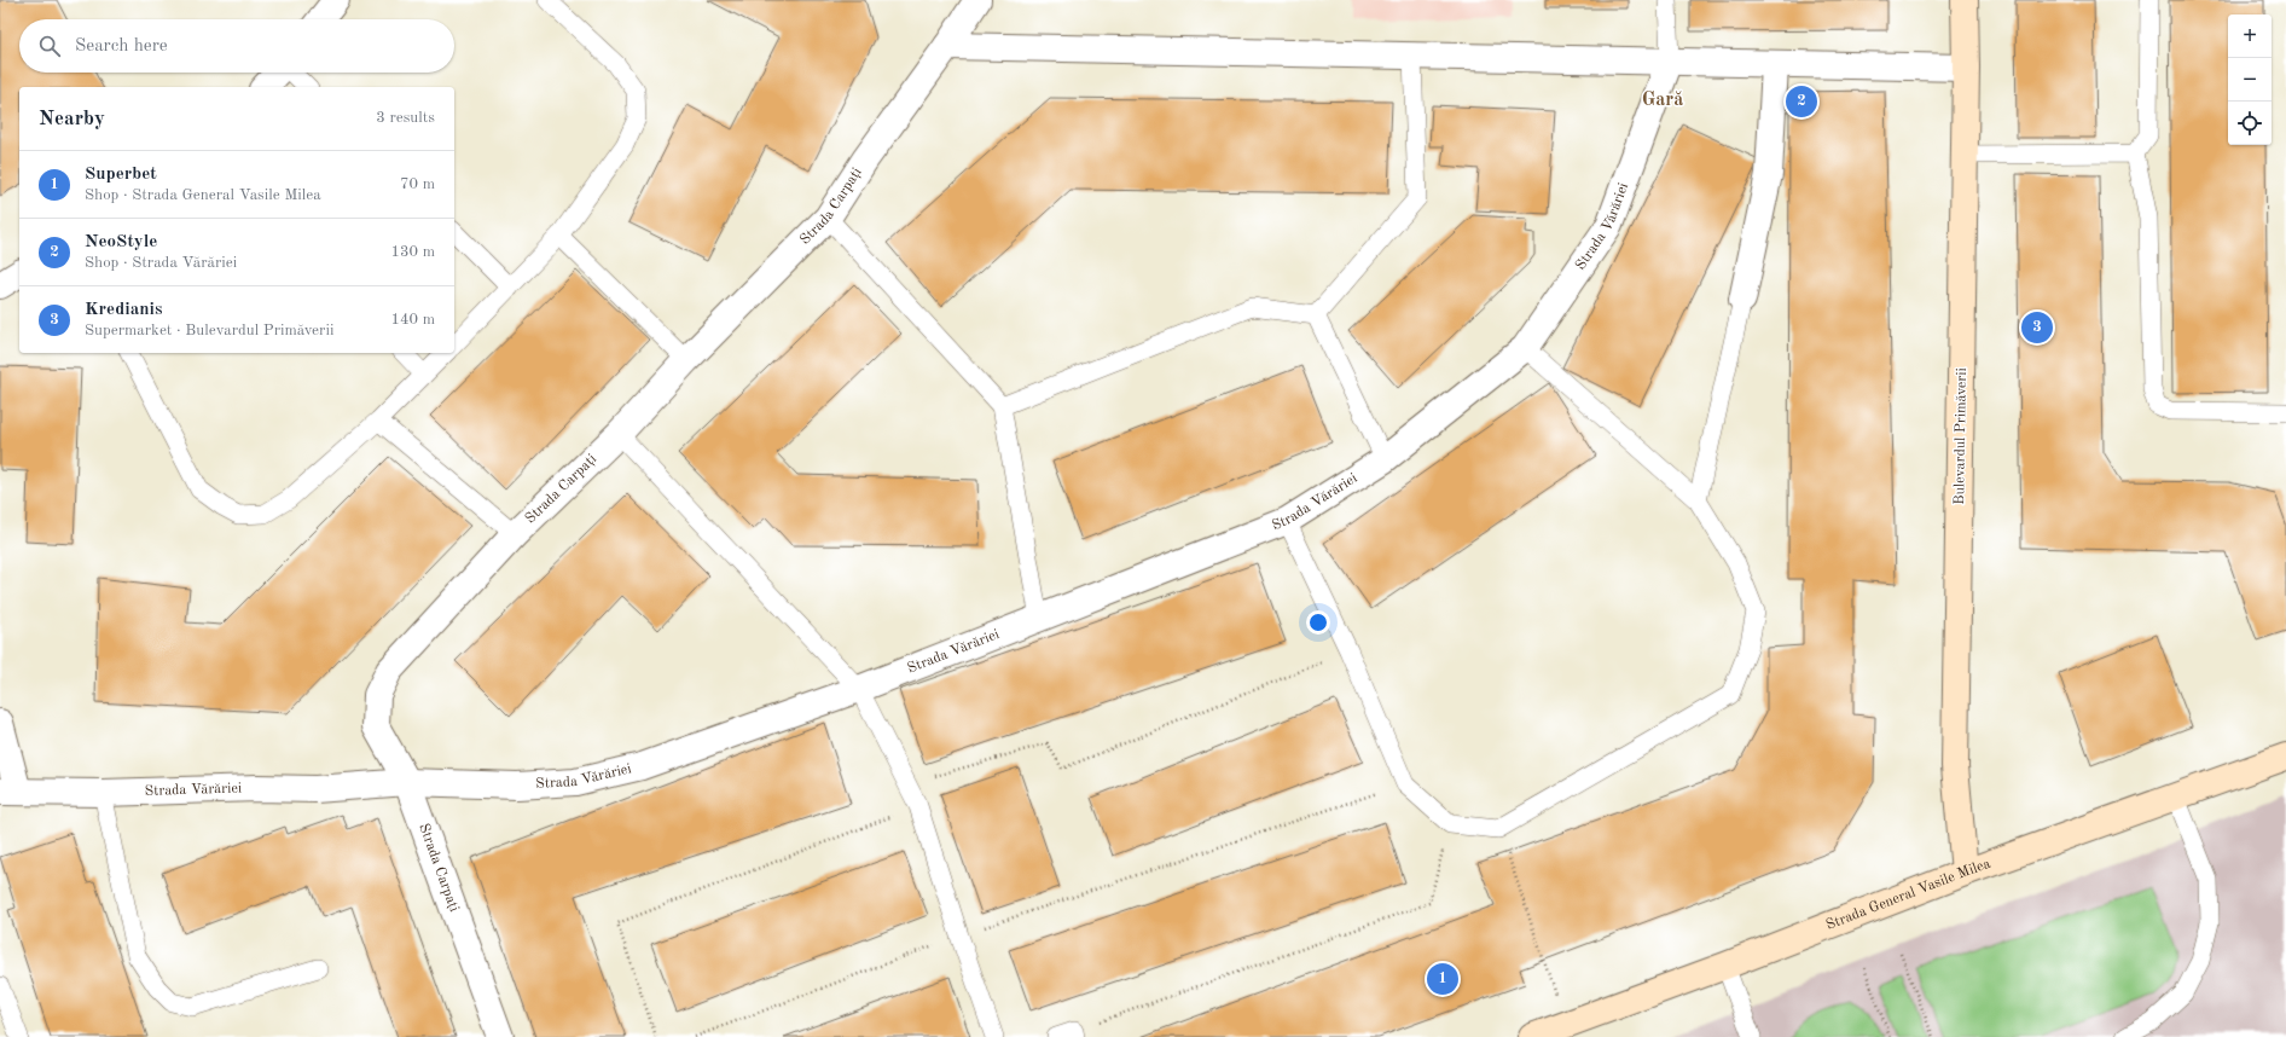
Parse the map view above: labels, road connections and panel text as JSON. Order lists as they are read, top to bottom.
{
  "streets": {
    "main road": ["Bulevardul Primăverii", "Strada General Vasile Milea"],
    "street": ["Strada Carpați", "Strada Vărăriei"]
  },
  "crossings": [
    ["Strada Carpați", "Strada Vărăriei"],
    ["Bulevardul Primăverii", "Strada General Vasile Milea"]
  ],
  "districts": ["Gară"],
  "page": {
    "map_buttons": ["+", "−"],
    "search": "Search here",
    "pins": ["2", "3", "1"],
    "heading": ["Nearby", "3 results"],
    "list": [
      {
        "mark": "1",
        "name": "Superbet",
        "note": "Shop · Strada General Vasile Milea",
        "value": "70 m"
      },
      {
        "mark": "2",
        "name": "NeoStyle",
        "note": "Shop · Strada Vărăriei",
        "value": "130 m"
      },
      {
        "mark": "3",
        "name": "Kredianis",
        "note": "Supermarket · Bulevardul Primăverii",
        "value": "140 m"
      }
    ]
  }
}
